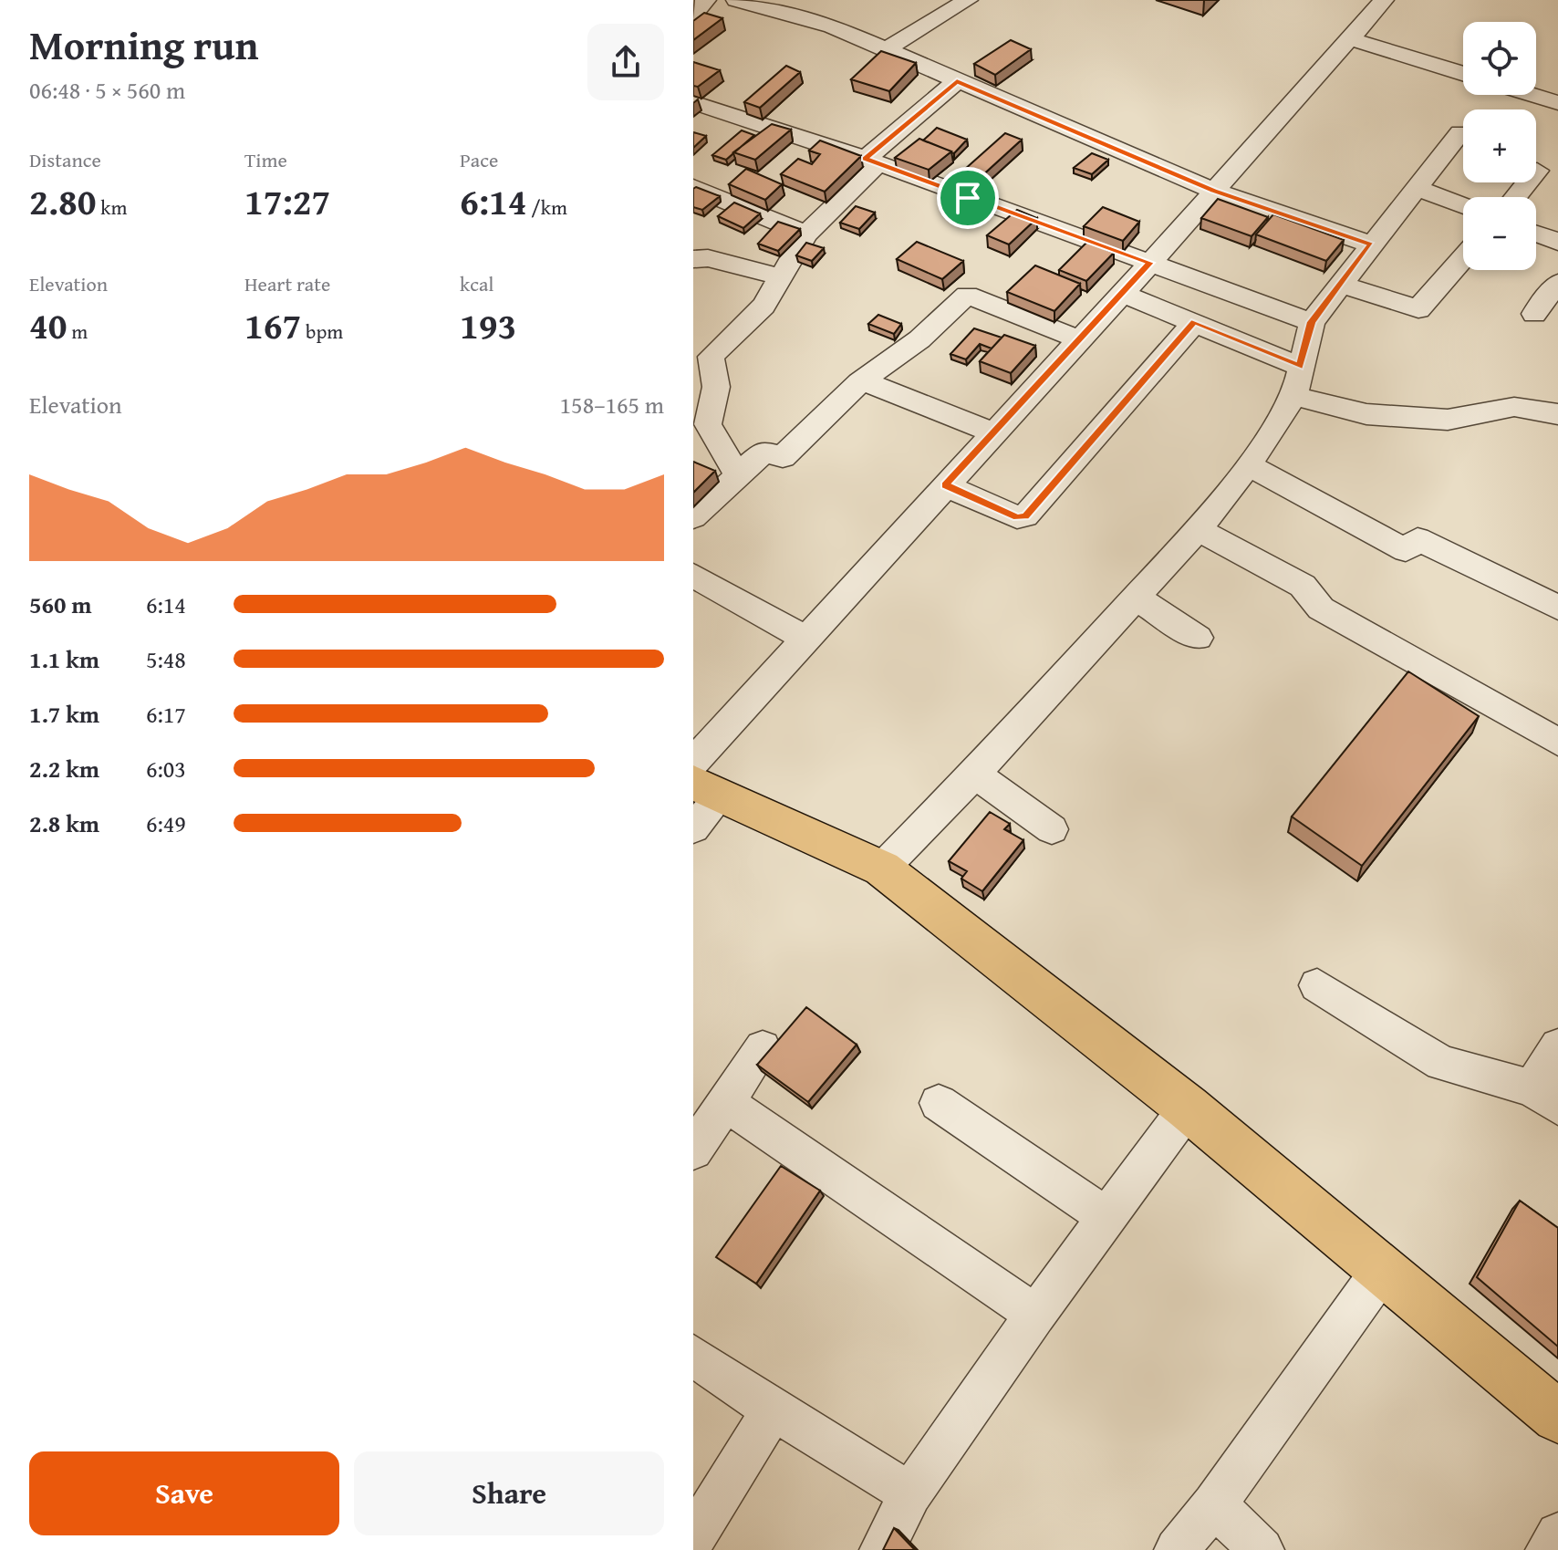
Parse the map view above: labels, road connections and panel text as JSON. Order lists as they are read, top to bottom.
{
  "page": {
    "heading": ["Morning run", "06:48 · 5 × 560 m"],
    "map_buttons": ["+", "−"],
    "stats": [
      ["Distance", "2.80 km"],
      ["Time", "17:27"],
      ["Pace", "6:14 /km"],
      ["Elevation", "40 m"],
      ["Heart rate", "167 bpm"],
      ["kcal", "193"]
    ],
    "chart": ["Elevation", "158–165 m"],
    "list": [
      {
        "name": "560 m",
        "note": "6:14"
      },
      {
        "name": "1.1 km",
        "note": "5:48"
      },
      {
        "name": "1.7 km",
        "note": "6:17"
      },
      {
        "name": "2.2 km",
        "note": "6:03"
      },
      {
        "name": "2.8 km",
        "note": "6:49"
      }
    ],
    "buttons": ["Save", "Share"]
  }
}
